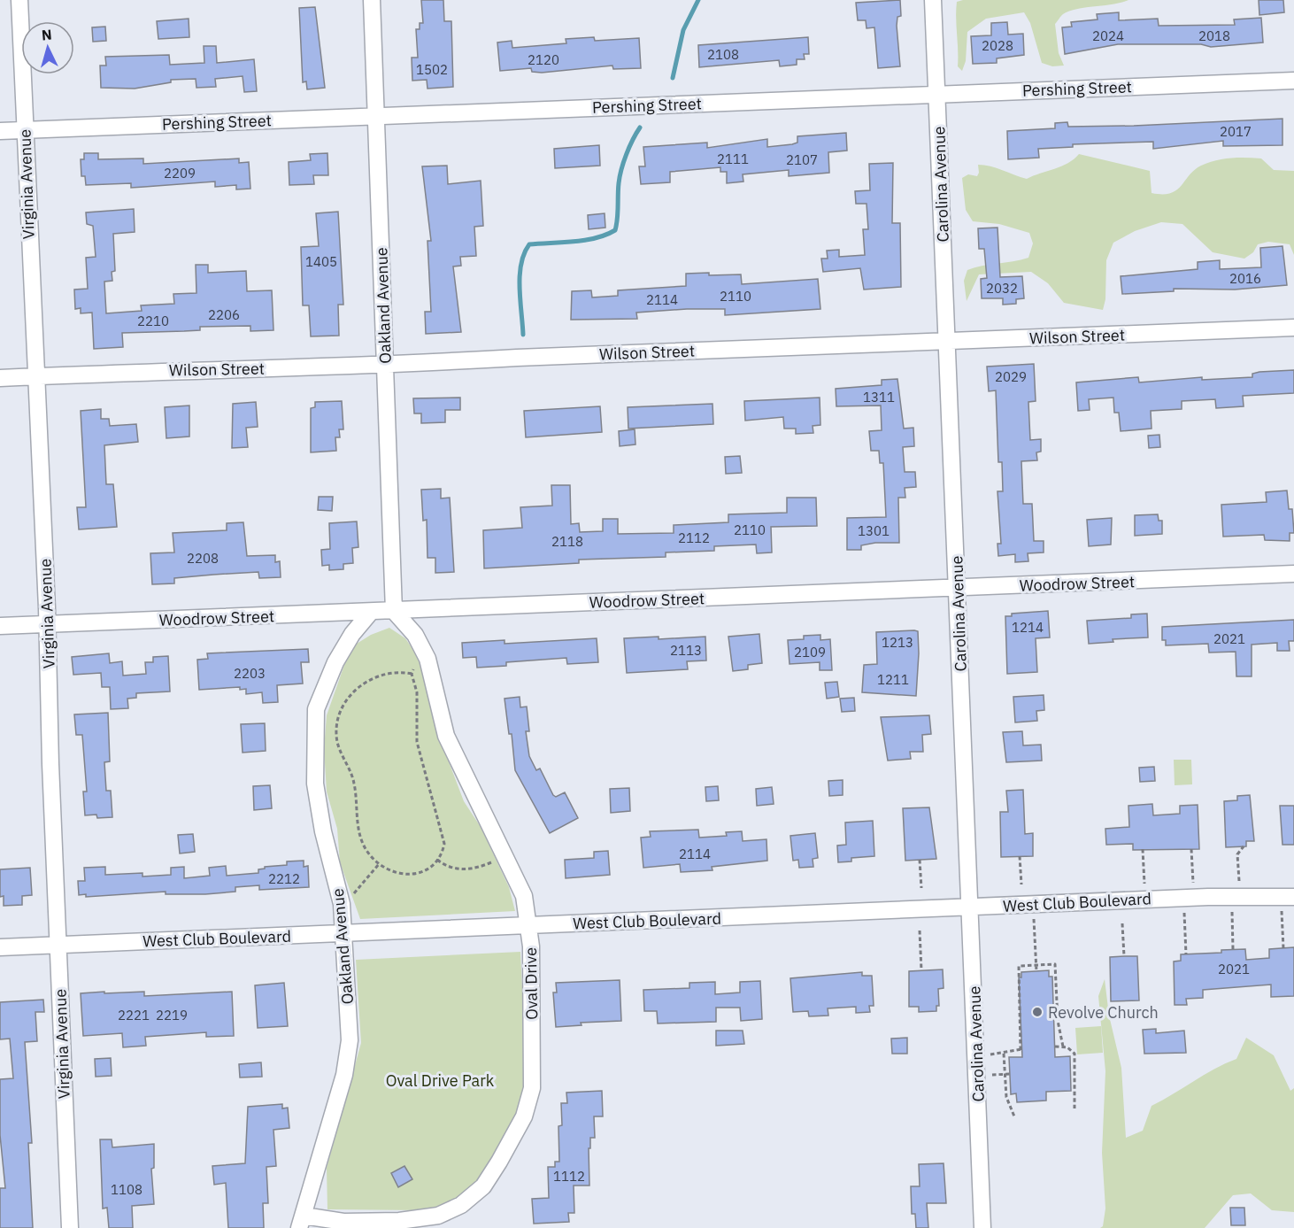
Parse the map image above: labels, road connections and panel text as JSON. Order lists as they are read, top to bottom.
{
  "streets": {
    "street": [
      "Pershing Street",
      "Virginia Avenue",
      "Carolina Avenue",
      "Oakland Avenue",
      "Wilson Street",
      "Woodrow Street",
      "West Club Boulevard",
      "Oval Drive"
    ]
  },
  "crossings": [
    ["Pershing Street", "Virginia Avenue"],
    ["Pershing Street", "Carolina Avenue"],
    ["Pershing Street", "Oakland Avenue"],
    ["Virginia Avenue", "Wilson Street"],
    ["Virginia Avenue", "Woodrow Street"],
    ["Virginia Avenue", "West Club Boulevard"],
    ["Carolina Avenue", "Wilson Street"],
    ["Carolina Avenue", "Woodrow Street"],
    ["Carolina Avenue", "West Club Boulevard"],
    ["Oakland Avenue", "Wilson Street"],
    ["Oakland Avenue", "Woodrow Street"],
    ["Oakland Avenue", "West Club Boulevard"],
    ["Oakland Avenue", "Oval Drive"],
    ["Woodrow Street", "Oval Drive"],
    ["West Club Boulevard", "Oval Drive"]
  ],
  "parks": ["Oval Drive Park"],
  "places": ["Revolve Church"],
  "house_numbers": [
    "2024",
    "2018",
    "2028",
    "2108",
    "2120",
    "1502",
    "2017",
    "2111",
    "2107",
    "2209",
    "1405",
    "2016",
    "2032",
    "2110",
    "2114",
    "2206",
    "2210",
    "2029",
    "1311",
    "2110",
    "1301",
    "2112",
    "2118",
    "2208",
    "1214",
    "2021",
    "1213",
    "2113",
    "2109",
    "2203",
    "1211",
    "2114",
    "2212",
    "2021",
    "2221",
    "2219",
    "1112",
    "1108"
  ],
  "north": "top"
}
